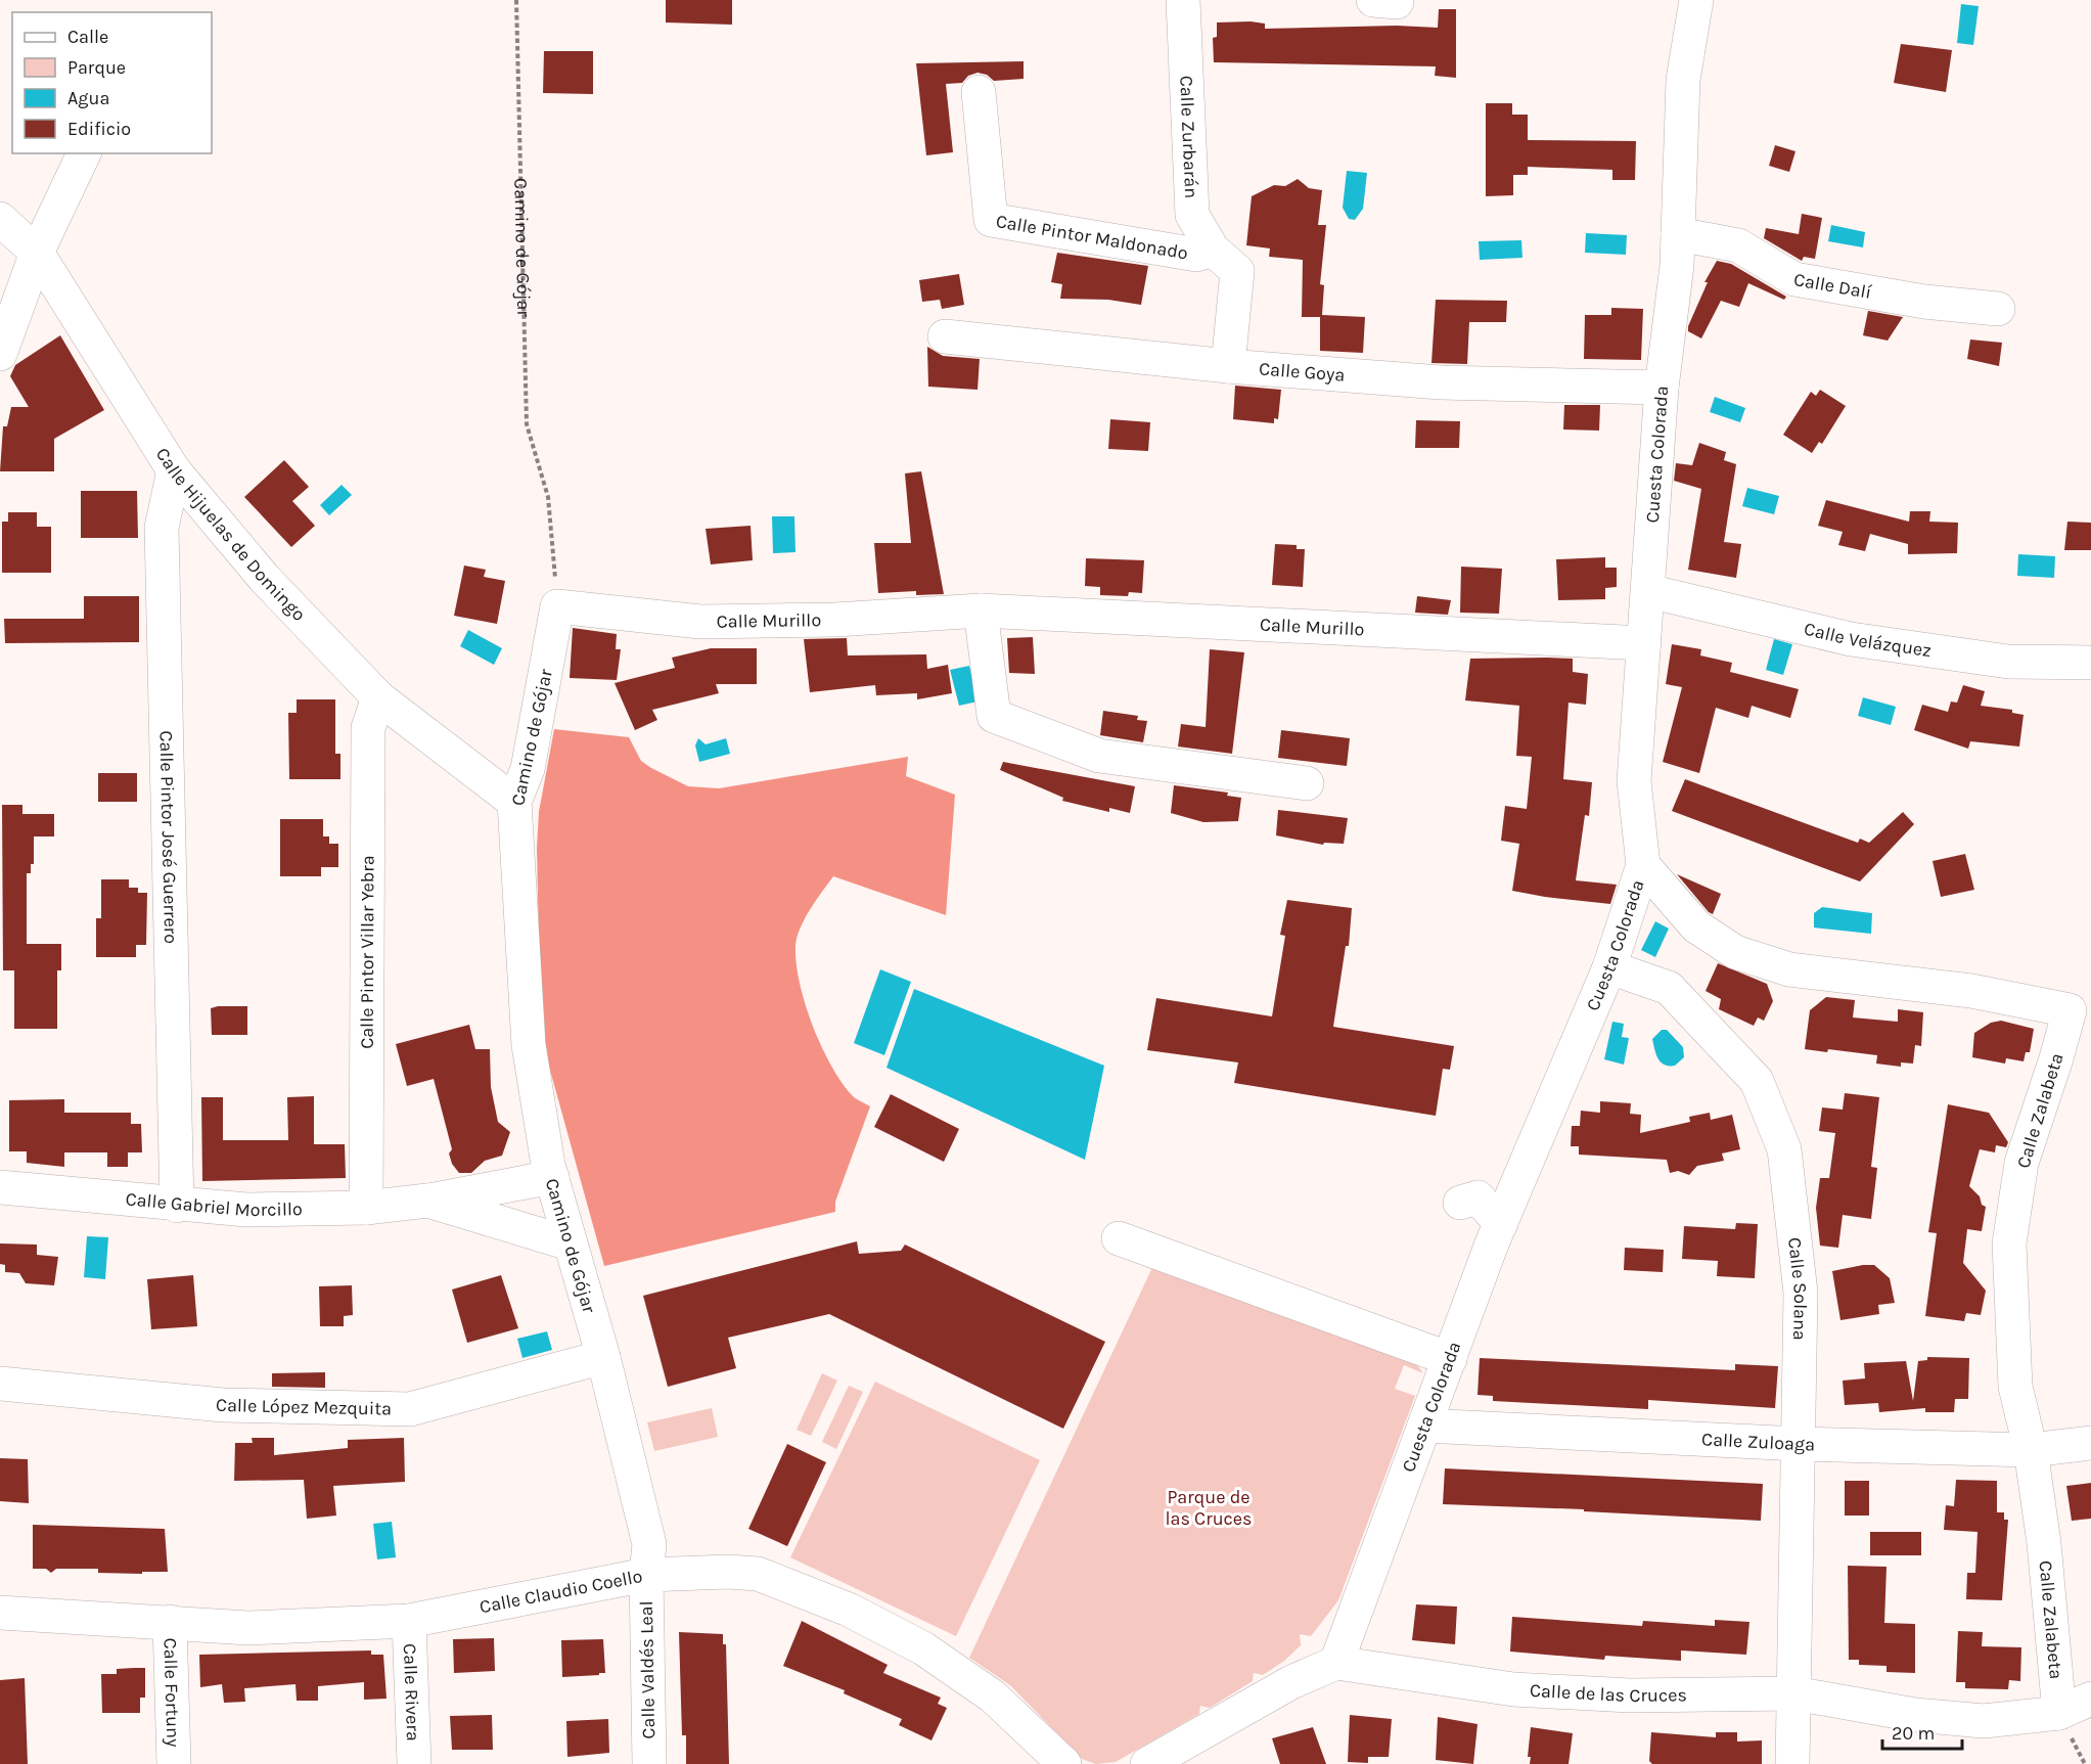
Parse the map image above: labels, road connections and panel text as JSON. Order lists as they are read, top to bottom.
{
  "streets": {
    "street": [
      "Calle Zurbarán",
      "Calle Pintor Maldonado",
      "Camino de Gójar",
      "Calle Dalí",
      "Calle Goya",
      "Cuesta Colorada",
      "Calle Hijuelas de Domingo",
      "Calle Murillo",
      "Calle Velázquez",
      "Calle Pintor José Guerrero",
      "Calle Pintor Villar Yebra",
      "Calle Zalabeta",
      "Calle Gabriel Morcillo",
      "Calle Solana",
      "Calle López Mezquita",
      "Calle Zuloaga",
      "Calle Claudio Coello",
      "Calle Valdés Leal",
      "Calle Rivera",
      "Calle de las Cruces",
      "Calle Fortuny"
    ]
  },
  "crossings": [
    ["Calle Zurbarán", "Calle Pintor Maldonado"],
    ["Calle Zurbarán", "Calle Goya"],
    ["Camino de Gójar", "Calle Hijuelas de Domingo"],
    ["Camino de Gójar", "Calle Murillo"],
    ["Camino de Gójar", "Calle Gabriel Morcillo"],
    ["Camino de Gójar", "Calle López Mezquita"],
    ["Camino de Gójar", "Calle Claudio Coello"],
    ["Camino de Gójar", "Calle Valdés Leal"],
    ["Calle Dalí", "Cuesta Colorada"],
    ["Calle Goya", "Cuesta Colorada"],
    ["Cuesta Colorada", "Calle Murillo"],
    ["Cuesta Colorada", "Calle Velázquez"],
    ["Cuesta Colorada", "Calle Zalabeta"],
    ["Cuesta Colorada", "Calle Solana"],
    ["Cuesta Colorada", "Calle Zuloaga"],
    ["Cuesta Colorada", "Calle de las Cruces"],
    ["Calle Hijuelas de Domingo", "Calle Pintor José Guerrero"],
    ["Calle Hijuelas de Domingo", "Calle Pintor Villar Yebra"],
    ["Calle Pintor José Guerrero", "Calle Gabriel Morcillo"],
    ["Calle Pintor Villar Yebra", "Calle Gabriel Morcillo"],
    ["Calle Zalabeta", "Calle Zuloaga"],
    ["Calle Zalabeta", "Calle de las Cruces"],
    ["Calle Solana", "Calle Zuloaga"],
    ["Calle Solana", "Calle de las Cruces"],
    ["Calle Claudio Coello", "Calle Valdés Leal"],
    ["Calle Claudio Coello", "Calle Rivera"],
    ["Calle Claudio Coello", "Calle Fortuny"]
  ],
  "parks": ["Parque de las Cruces"],
  "legend": [
    "Calle",
    "Parque",
    "Agua",
    "Edificio"
  ],
  "scale_bar": "20 m"
}
